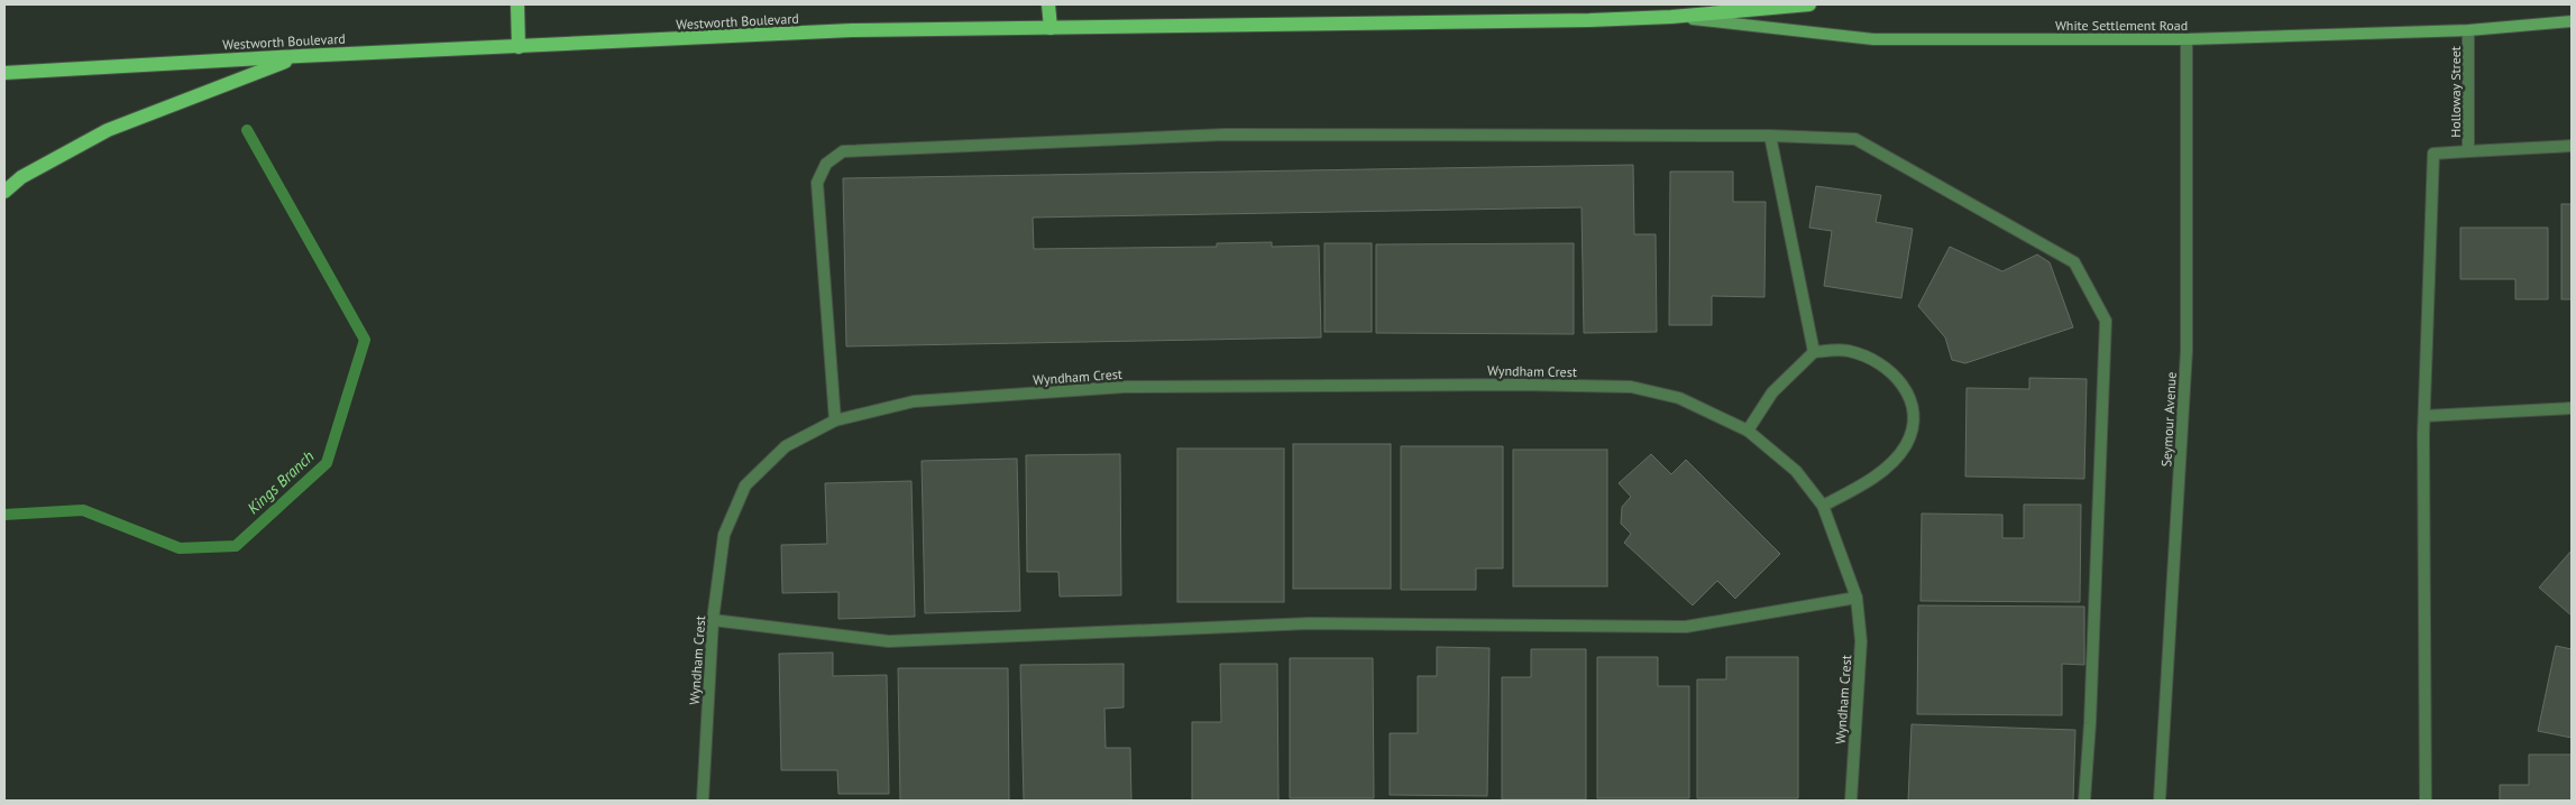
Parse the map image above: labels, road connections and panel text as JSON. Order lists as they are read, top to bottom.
{
  "streets": {
    "main road": ["Westworth Boulevard", "White Settlement Road"],
    "street": ["Holloway Street", "Wyndham Crest", "Seymour Avenue"]
  },
  "crossings": [
    ["Westworth Boulevard", "White Settlement Road"],
    ["White Settlement Road", "Holloway Street"],
    ["White Settlement Road", "Seymour Avenue"]
  ],
  "water": ["Kings Branch"]
}
